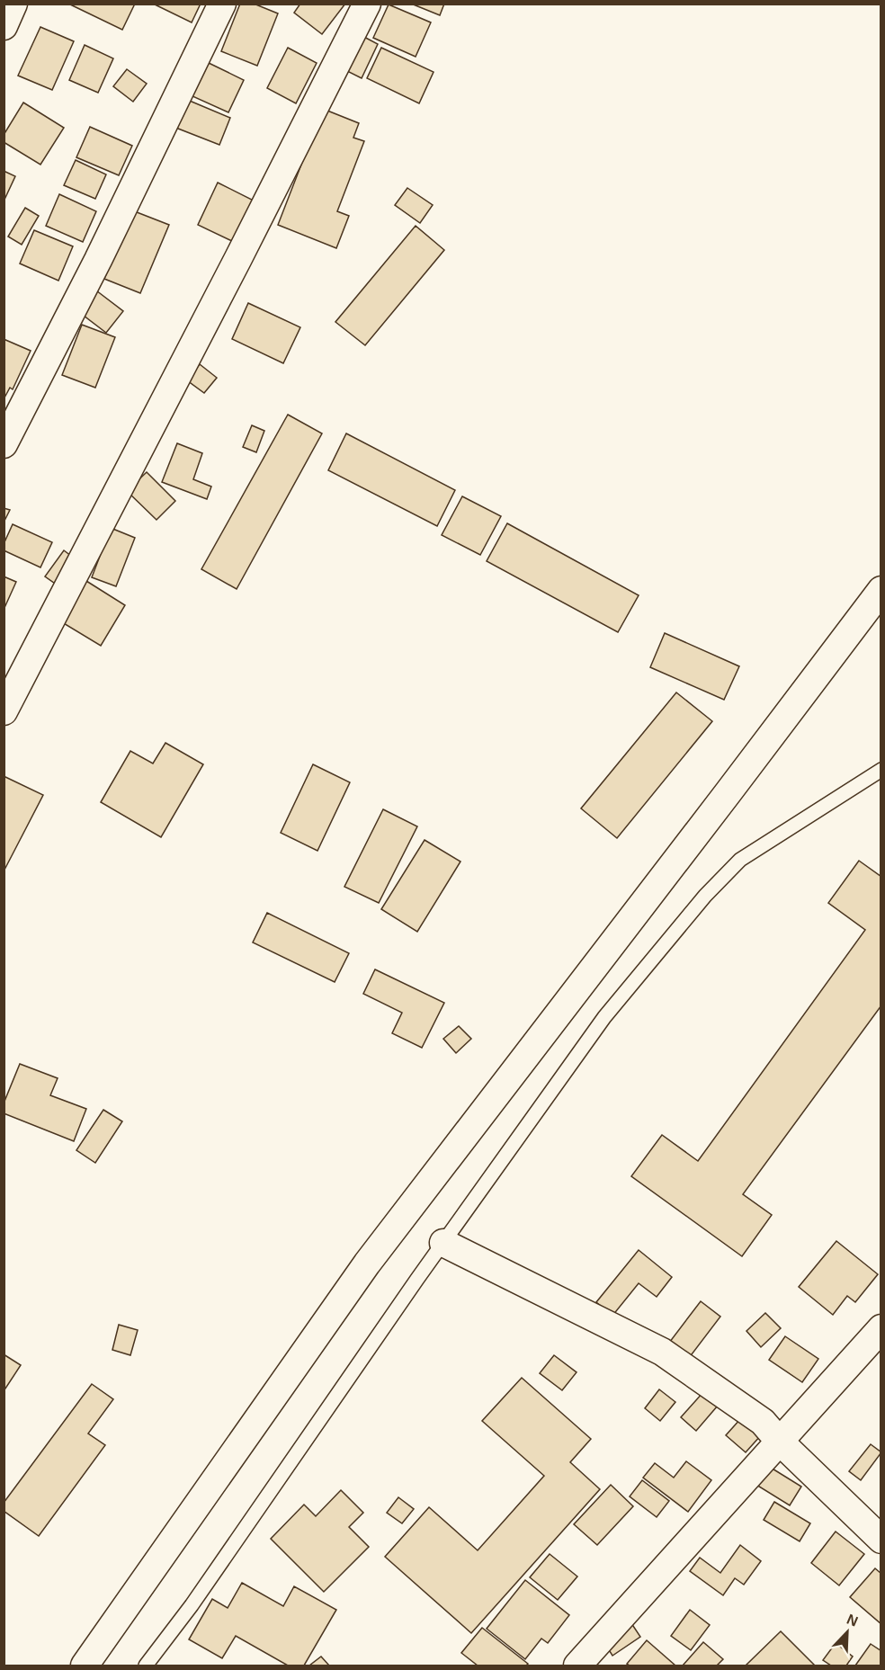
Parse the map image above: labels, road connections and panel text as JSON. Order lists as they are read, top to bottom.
{
  "north": "top right"
}
